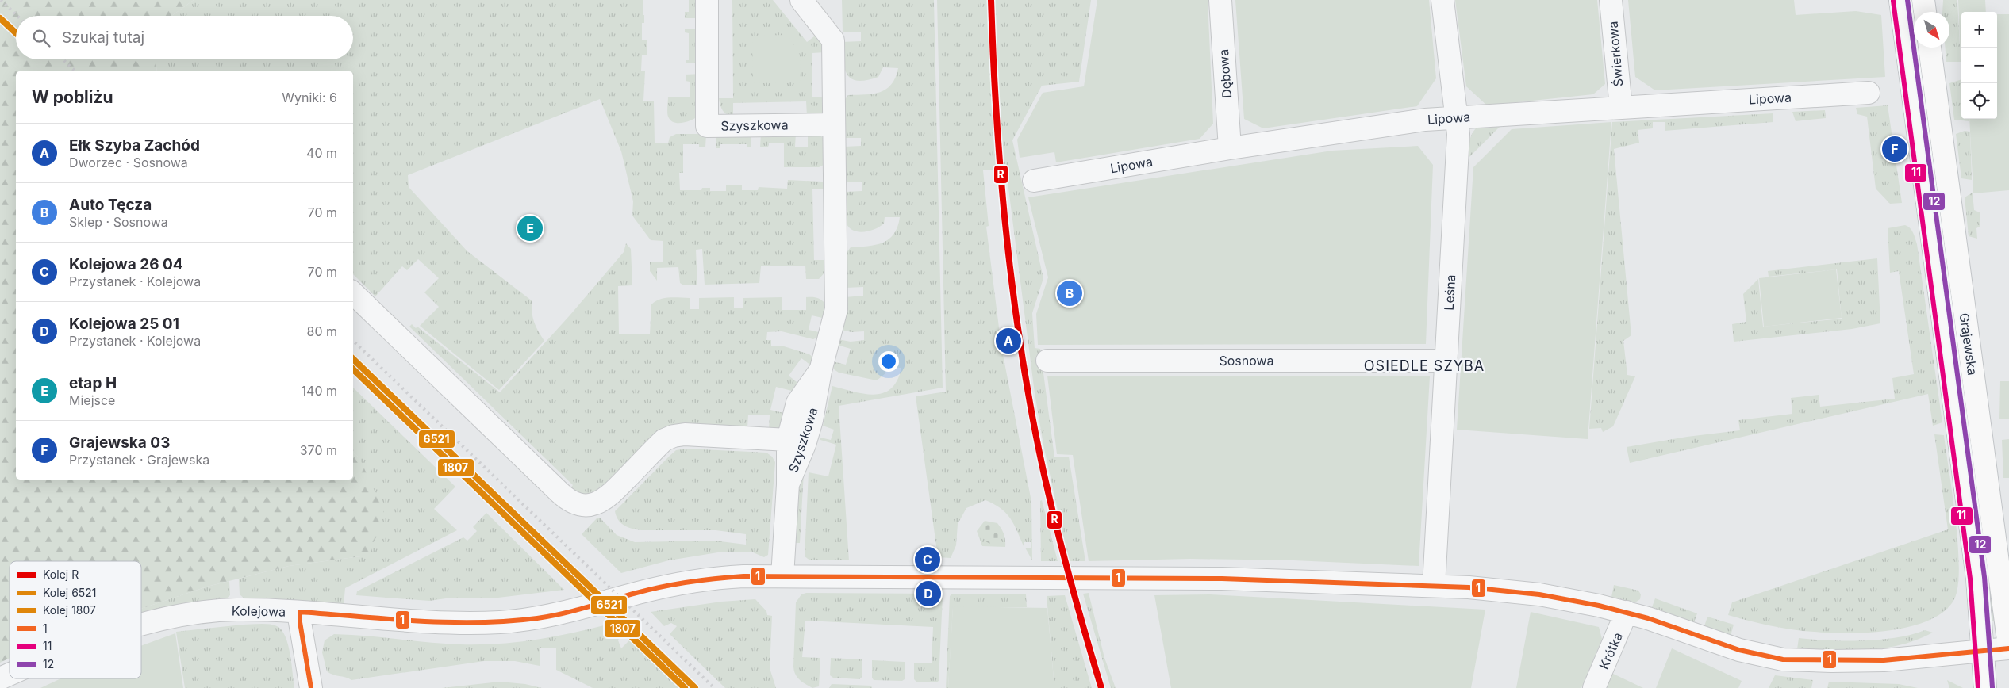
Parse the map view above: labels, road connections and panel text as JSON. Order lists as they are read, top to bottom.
{
  "streets": {
    "main road": ["Grajewska"],
    "street": [
      "Świerkowa",
      "Dębowa",
      "Lipowa",
      "Szyszkowa",
      "Leśna",
      "Sosnowa",
      "Kolejowa",
      "Krótka"
    ]
  },
  "crossings": [
    ["Świerkowa", "Lipowa"],
    ["Dębowa", "Lipowa"],
    ["Lipowa", "Leśna"],
    ["Szyszkowa", "Kolejowa"],
    ["Leśna", "Sosnowa"],
    ["Leśna", "Kolejowa"],
    ["Grajewska", "Kolejowa"],
    ["Kolejowa", "Krótka"]
  ],
  "districts": ["OSIEDLE SZYBA"],
  "lines": [
    "rail line R",
    "transit line 12",
    "transit line 11",
    "rail line 6521",
    "rail line 1807",
    "transit line 1"
  ],
  "legend": [
    "Kolej R",
    "Kolej 6521",
    "Kolej 1807",
    "1",
    "11",
    "12"
  ],
  "north": "bottom right",
  "page": {
    "map_buttons": ["+", "−"],
    "search": "Szukaj tutaj",
    "heading": ["W pobliżu", "Wyniki: 6"],
    "list": [
      {
        "mark": "A",
        "name": "Ełk Szyba Zachód",
        "note": "Dworzec · Sosnowa",
        "value": "40 m"
      },
      {
        "mark": "B",
        "name": "Auto Tęcza",
        "note": "Sklep · Sosnowa",
        "value": "70 m"
      },
      {
        "mark": "C",
        "name": "Kolejowa 26 04",
        "note": "Przystanek · Kolejowa",
        "value": "70 m"
      },
      {
        "mark": "D",
        "name": "Kolejowa 25 01",
        "note": "Przystanek · Kolejowa",
        "value": "80 m"
      },
      {
        "mark": "E",
        "name": "etap H",
        "note": "Miejsce",
        "value": "140 m"
      },
      {
        "mark": "F",
        "name": "Grajewska 03",
        "note": "Przystanek · Grajewska",
        "value": "370 m"
      }
    ],
    "pins": [
      "F",
      "E",
      "B",
      "A",
      "C",
      "D"
    ]
  }
}
